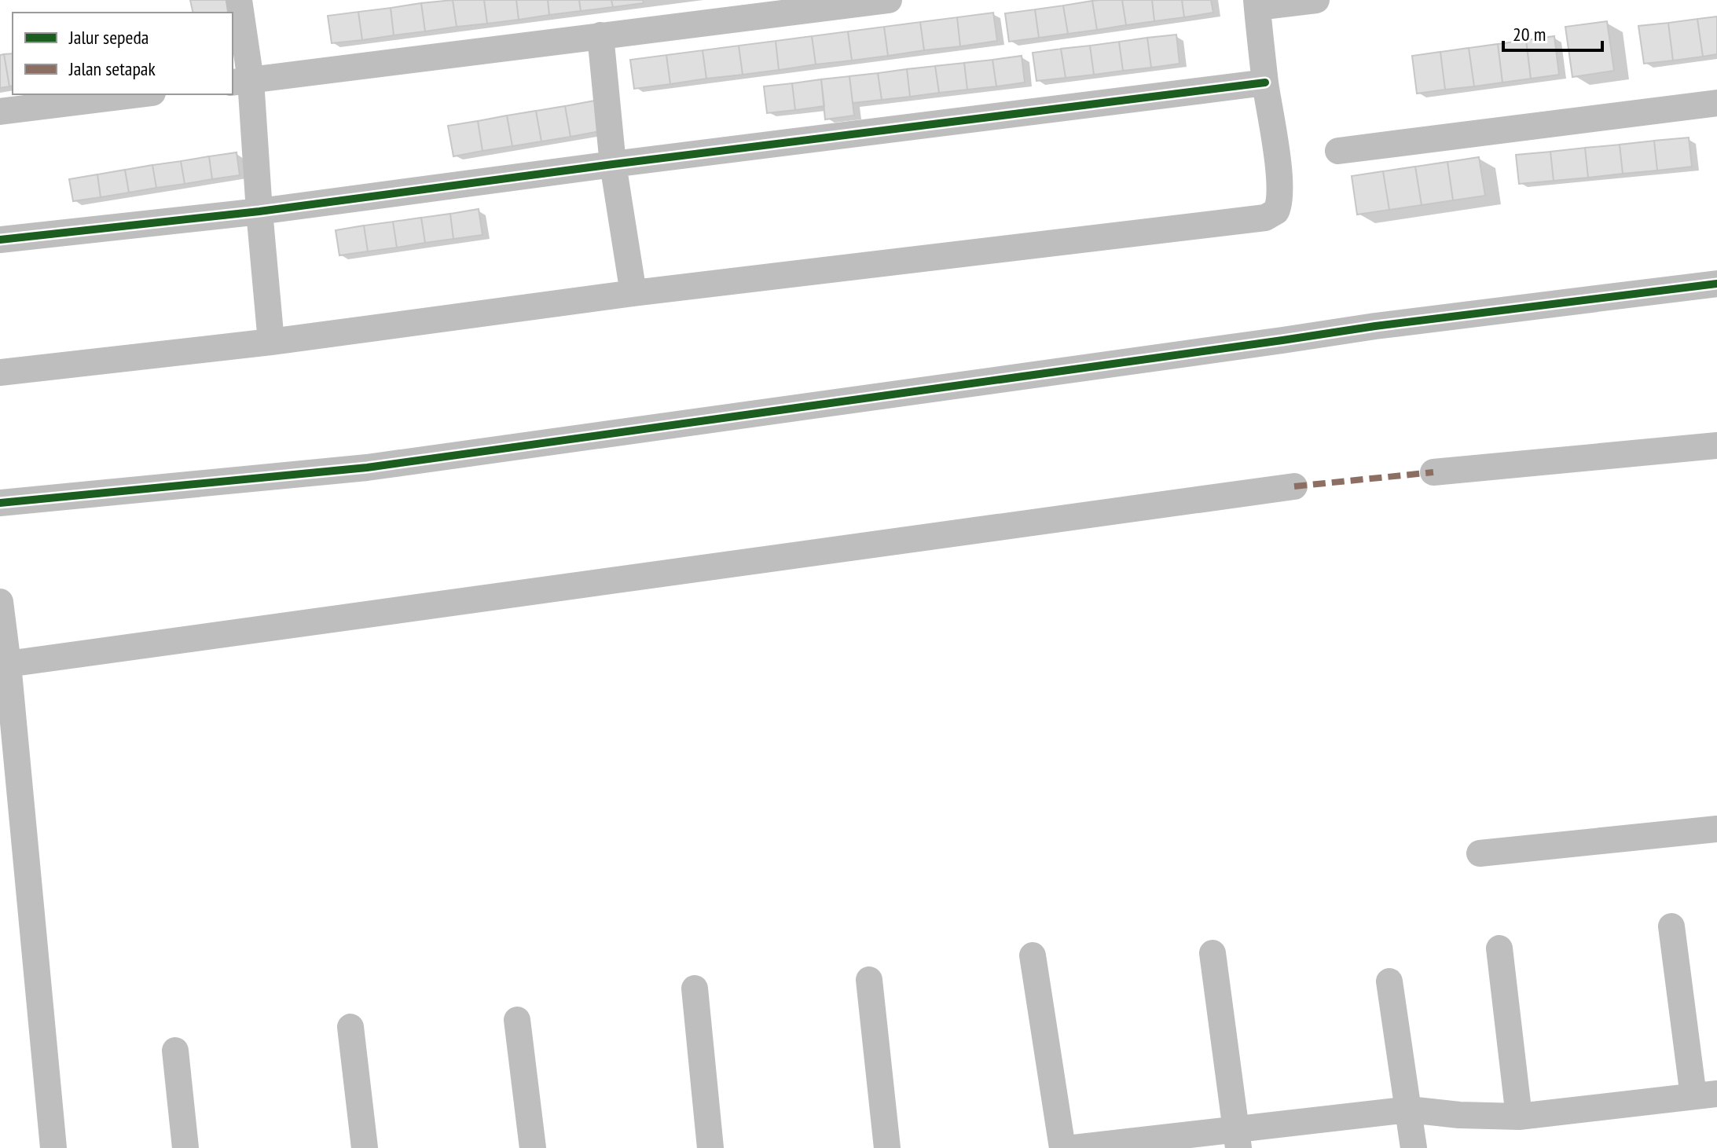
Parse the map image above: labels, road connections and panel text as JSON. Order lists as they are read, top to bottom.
{
  "legend": ["Jalur sepeda", "Jalan setapak"],
  "scale_bar": "20 m"
}
